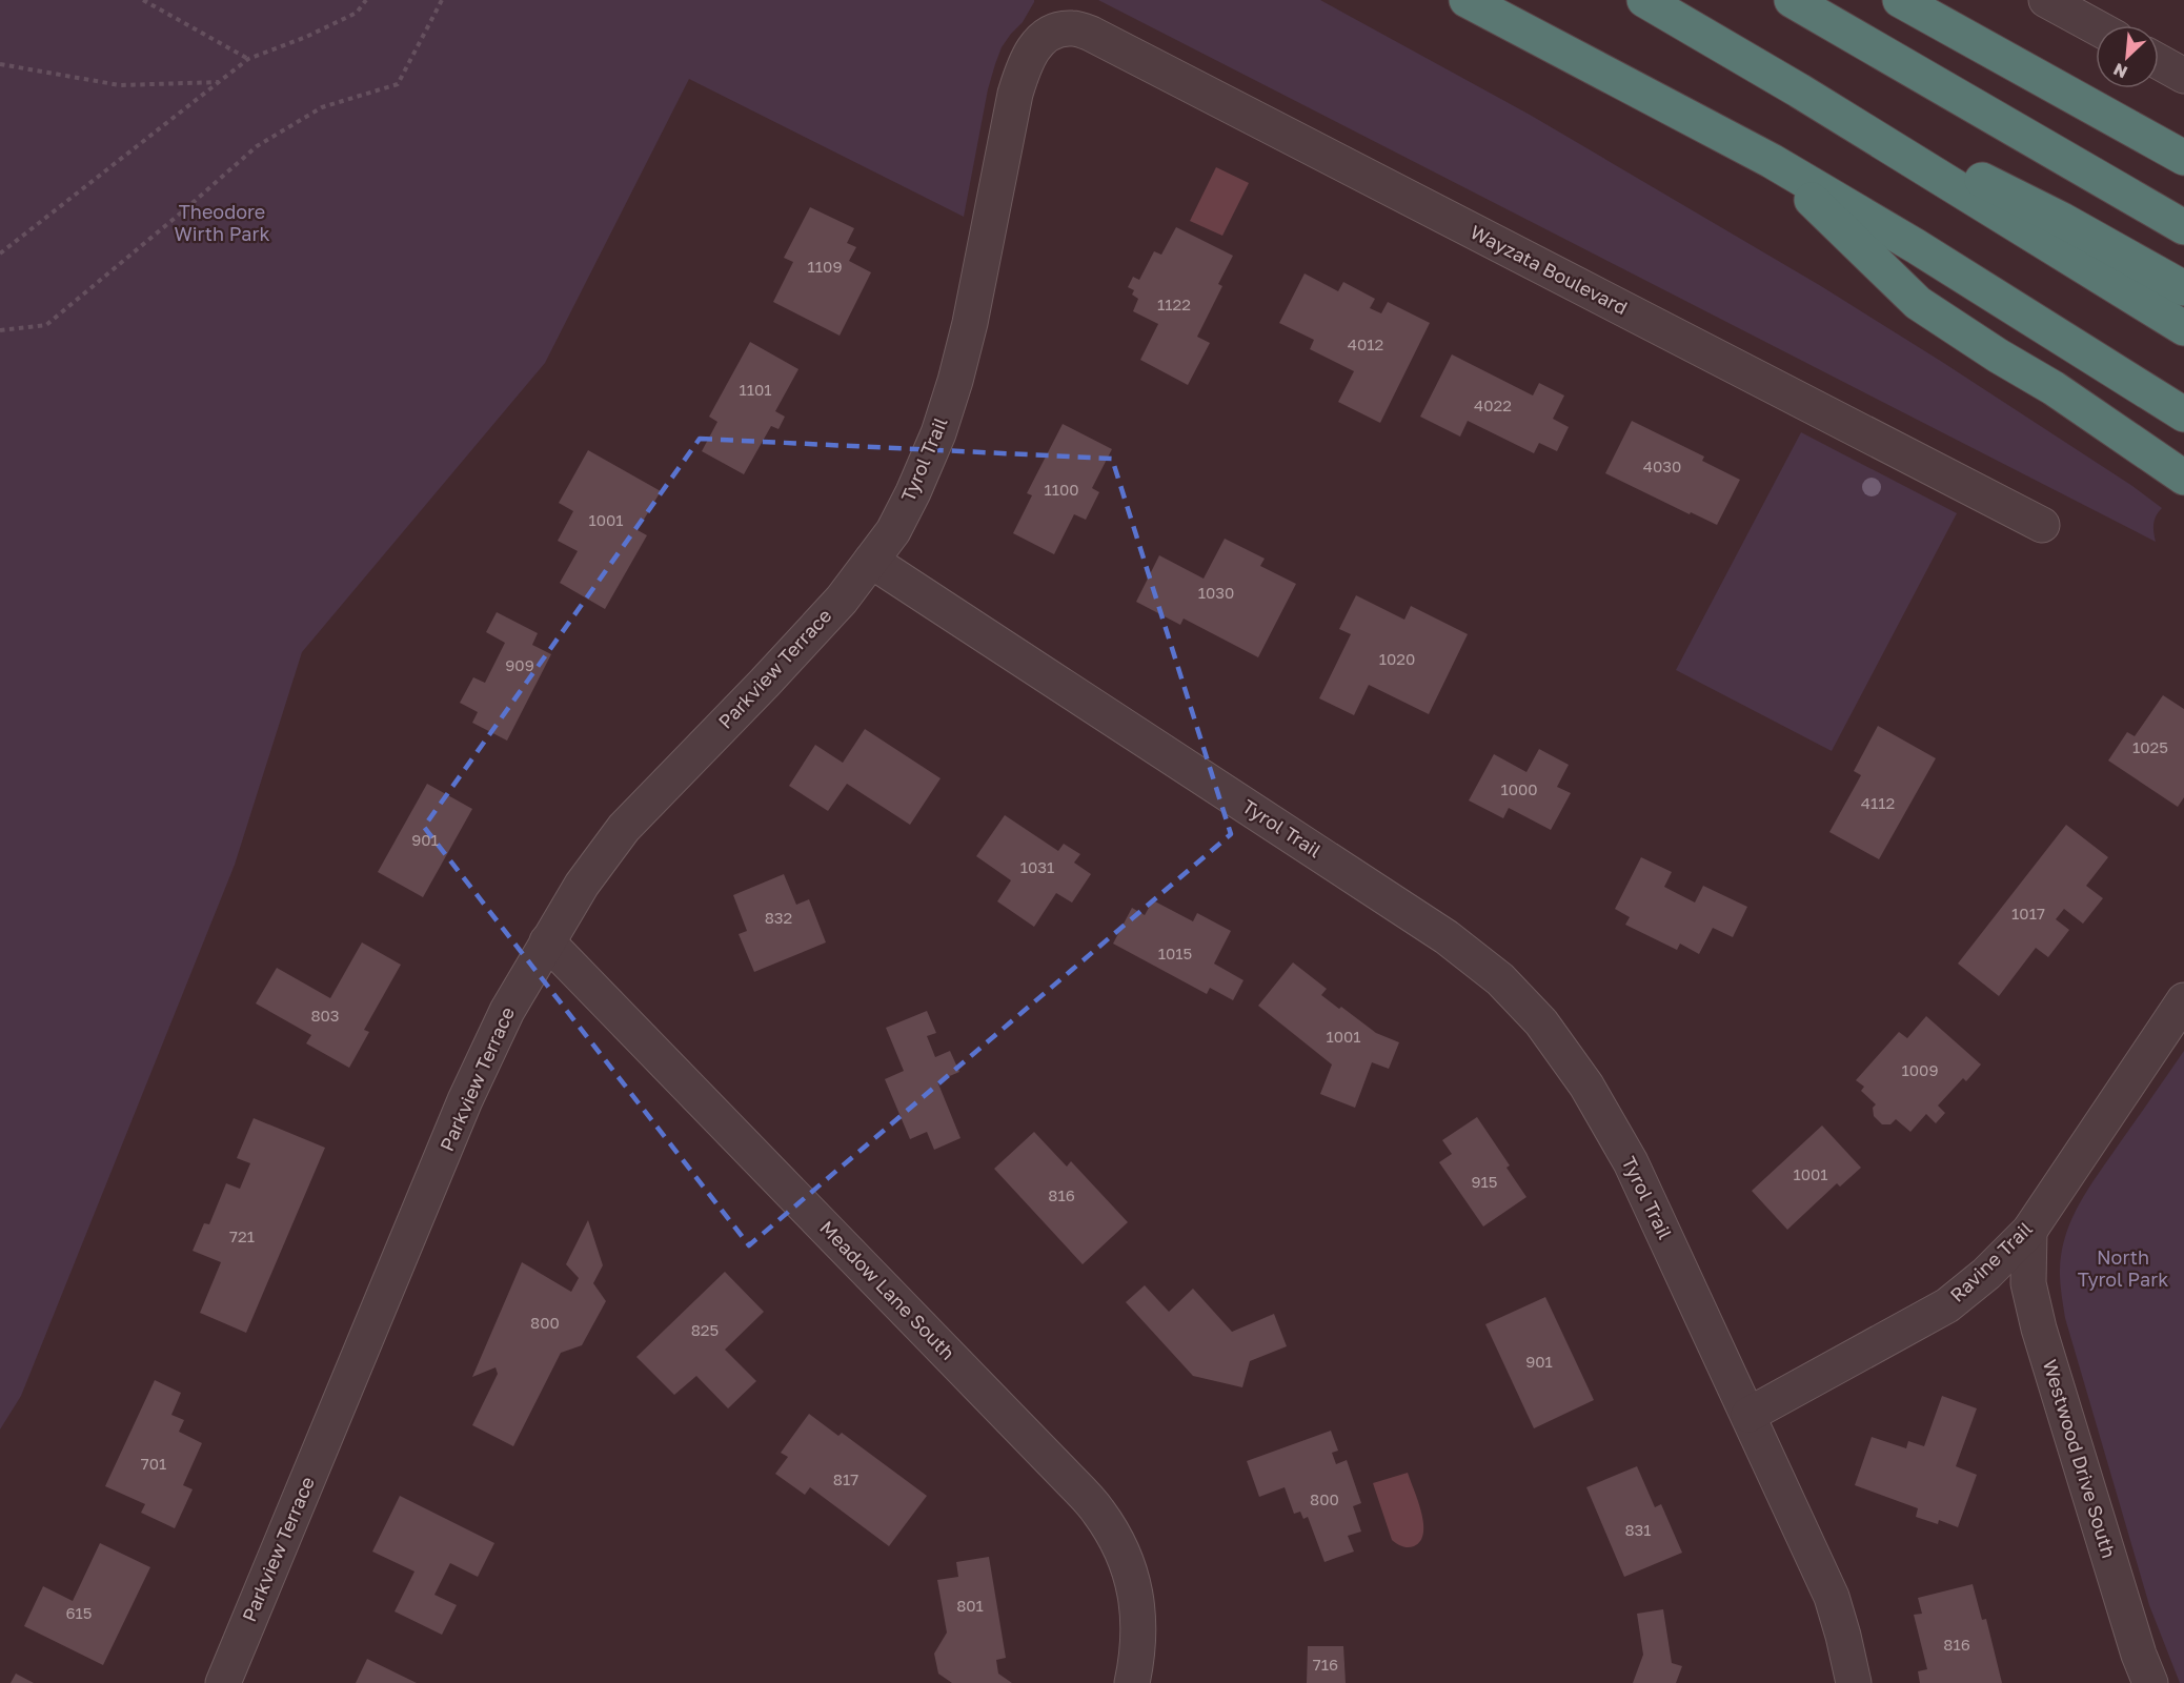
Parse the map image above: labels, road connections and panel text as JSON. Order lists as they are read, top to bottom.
{
  "streets": {
    "street": [
      "Wayzata Boulevard",
      "Tyrol Trail",
      "Parkview Terrace",
      "Ravine Trail",
      "Meadow Lane South",
      "Westwood Drive South"
    ]
  },
  "crossings": [
    ["Wayzata Boulevard", "Tyrol Trail"],
    ["Tyrol Trail", "Parkview Terrace"],
    ["Tyrol Trail", "Ravine Trail"],
    ["Parkview Terrace", "Meadow Lane South"],
    ["Ravine Trail", "Westwood Drive South"]
  ],
  "parks": ["Theodore Wirth Park", "North Tyrol Park"],
  "house_numbers": [
    "1109",
    "1122",
    "4012",
    "1101",
    "4022",
    "4030",
    "1100",
    "1001",
    "1030",
    "1020",
    "909",
    "1025",
    "1000",
    "4112",
    "901",
    "1031",
    "1017",
    "832",
    "1015",
    "803",
    "1001",
    "1009",
    "1001",
    "915",
    "816",
    "721",
    "800",
    "825",
    "901",
    "701",
    "817",
    "800",
    "831",
    "801",
    "615",
    "816",
    "716"
  ],
  "north": "bottom left"
}
